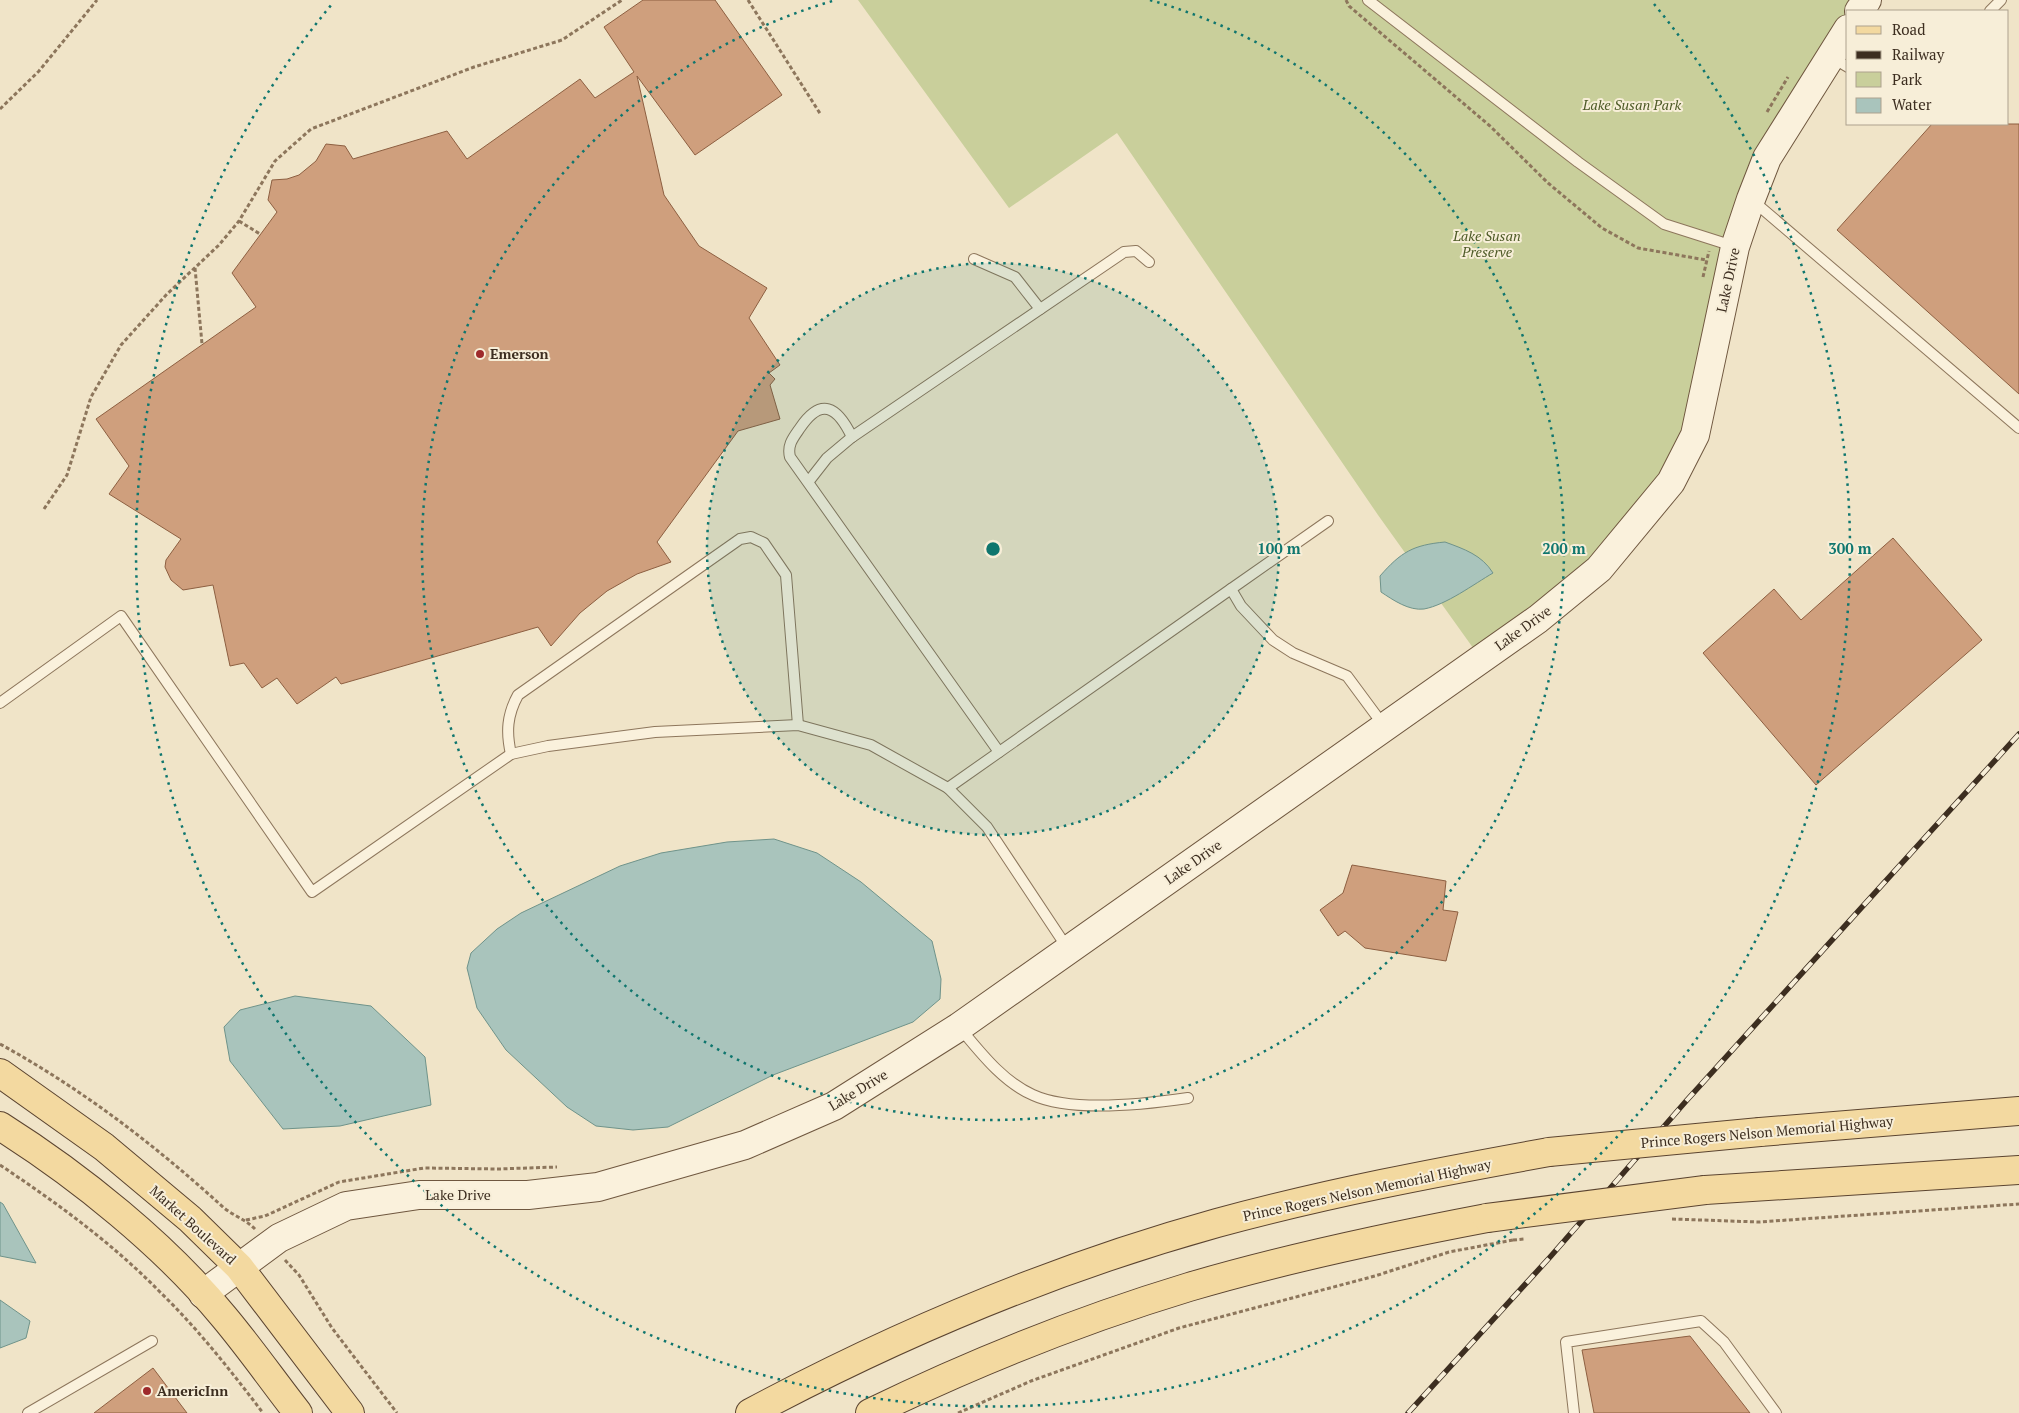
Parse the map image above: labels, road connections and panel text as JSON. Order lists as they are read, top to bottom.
{
  "streets": {
    "main road": ["Prince Rogers Nelson Memorial Highway", "Market Boulevard"],
    "street": ["Lake Drive"]
  },
  "crossings": [
    ["Lake Drive", "Market Boulevard"]
  ],
  "parks": ["Lake Susan Park", "Lake Susan Preserve"],
  "places": ["Emerson", "AmericInn"],
  "legend": [
    "Road",
    "Railway",
    "Park",
    "Water"
  ],
  "rings": ["100 m", "200 m", "300 m"]
}
